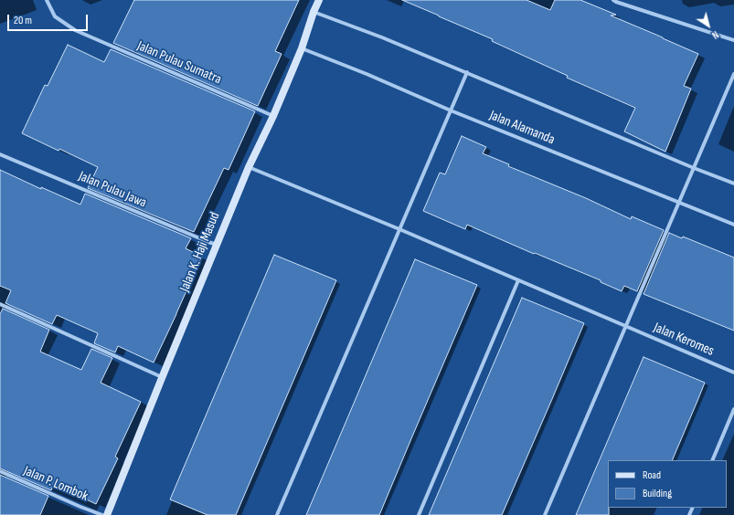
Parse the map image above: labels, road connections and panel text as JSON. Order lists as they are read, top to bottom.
{
  "streets": {
    "street": [
      "Jalan Pulau Sumatra",
      "Jalan Alamanda",
      "Jalan Pulau Jawa",
      "Jalan K. Haji Masud",
      "Jalan Keromes",
      "Jalan P. Lombok"
    ]
  },
  "crossings": [
    ["Jalan Pulau Sumatra", "Jalan K. Haji Masud"],
    ["Jalan Alamanda", "Jalan K. Haji Masud"],
    ["Jalan Pulau Jawa", "Jalan K. Haji Masud"],
    ["Jalan K. Haji Masud", "Jalan Keromes"]
  ],
  "legend": ["Road", "Building"],
  "scale_bar": "20 m",
  "north": "bottom right"
}
